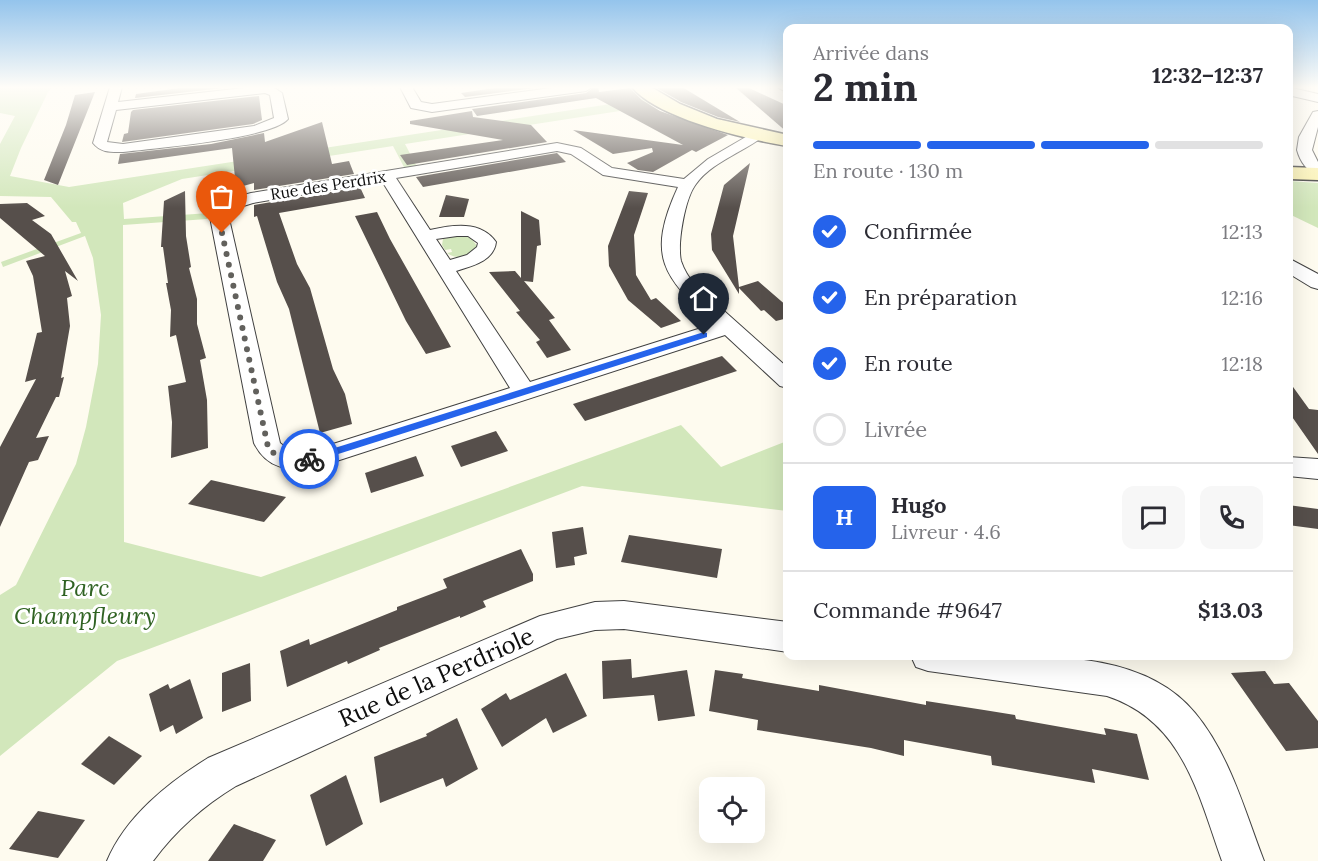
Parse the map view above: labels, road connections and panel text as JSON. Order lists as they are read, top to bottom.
{
  "streets": {
    "street": ["Rue des Perdrix", "Rue de la Perdriole"]
  },
  "parks": ["Parc Champfleury"],
  "page": {
    "heading": ["2 min", "Arrivée dans", "12:32–12:37"],
    "panel": [
      "Hugo",
      "Livreur · 4.6",
      "Commande #9647",
      "$13.03"
    ],
    "bar": "En route · 130 m",
    "list": [
      ["Confirmée", "12:13"],
      ["En préparation", "12:16"],
      ["En route", "12:18"],
      "Livrée"
    ],
    "round": "H"
  }
}
